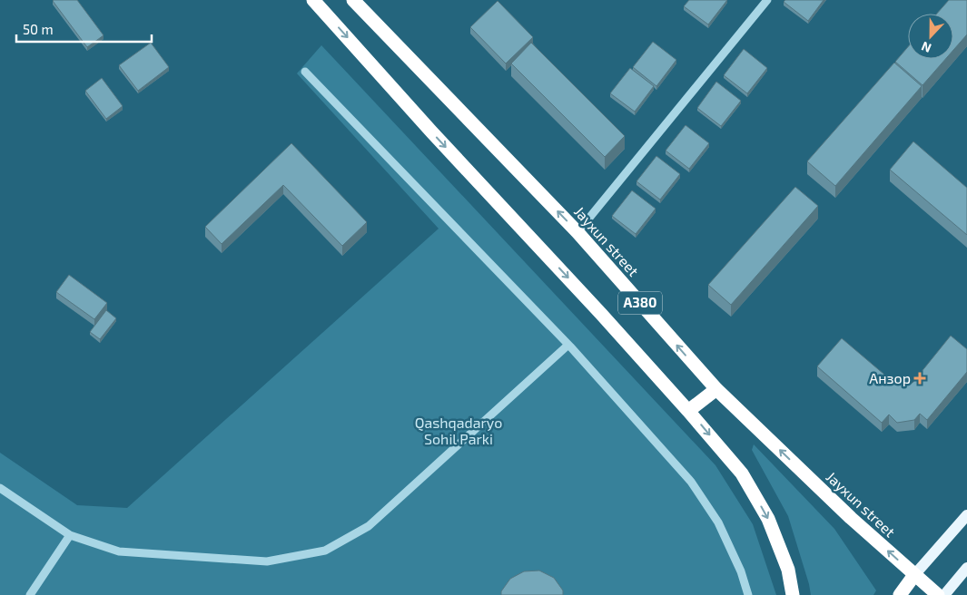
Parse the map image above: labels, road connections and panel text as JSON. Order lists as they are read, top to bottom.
{
  "streets": {
    "highway": ["Jayxun street", "A380"]
  },
  "parks": ["Qashqadaryo Sohil Parki"],
  "places": {
    "health": ["Анзор"]
  },
  "scale_bar": "50 m",
  "north": "bottom"
}
